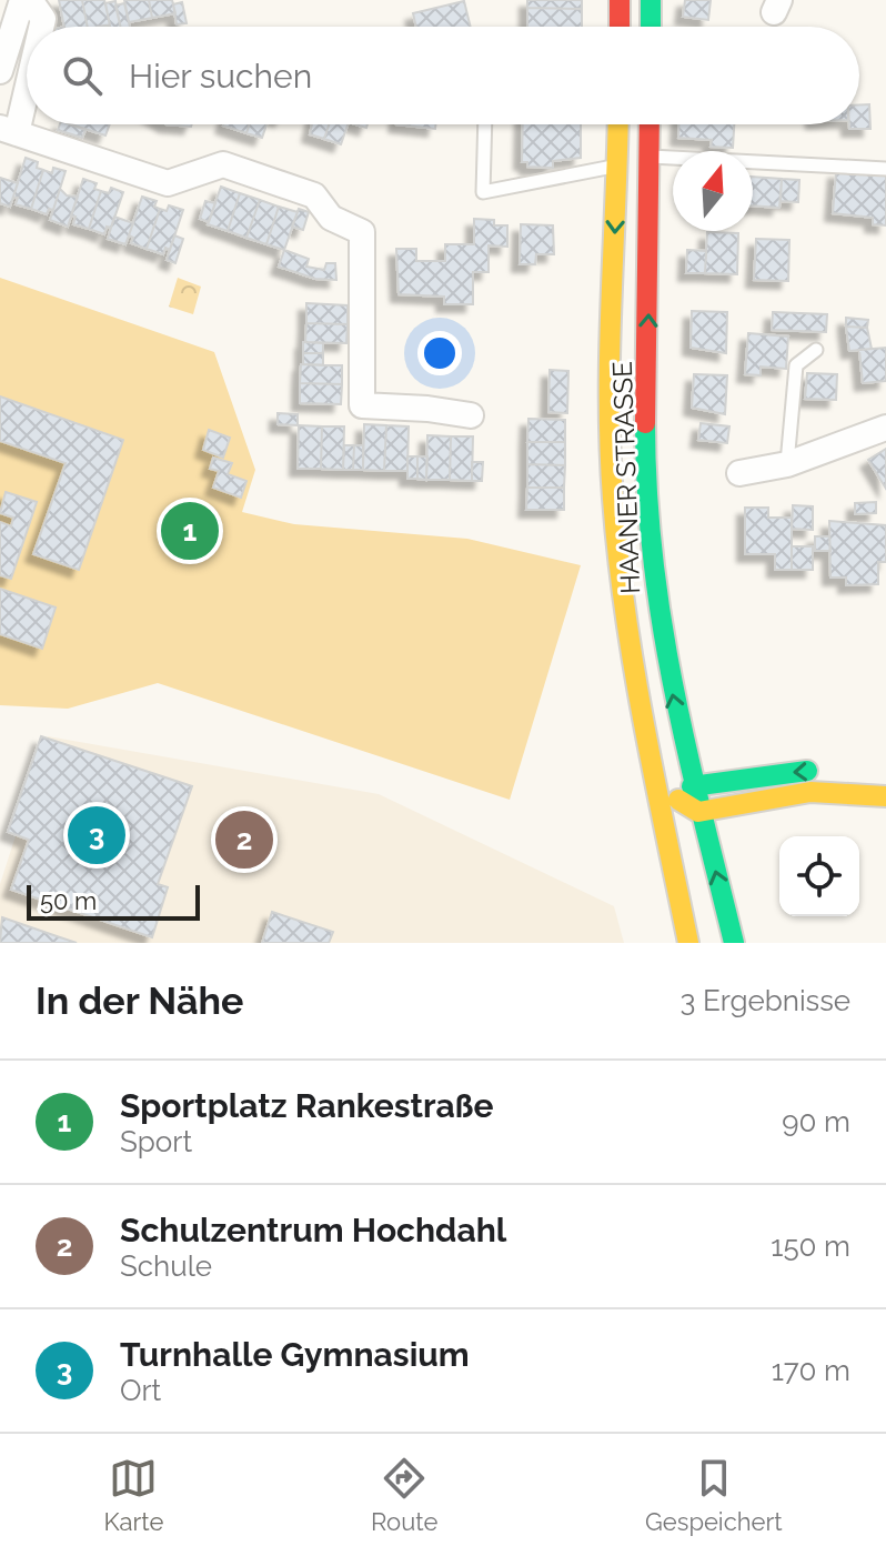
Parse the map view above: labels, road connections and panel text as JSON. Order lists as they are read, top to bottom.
{
  "streets": {
    "main road": ["HAANER STRASSE"]
  },
  "scale_bar": "50 m",
  "north": "top",
  "page": {
    "search": "Hier suchen",
    "pins": ["1", "3", "2"],
    "scale": "50 m",
    "heading": ["In der Nähe", "3 Ergebnisse"],
    "list": [
      {
        "mark": "1",
        "name": "Sportplatz Rankestraße",
        "note": "Sport",
        "value": "90 m"
      },
      {
        "mark": "2",
        "name": "Schulzentrum Hochdahl",
        "note": "Schule",
        "value": "150 m"
      },
      {
        "mark": "3",
        "name": "Turnhalle Gymnasium",
        "note": "Ort",
        "value": "170 m"
      }
    ],
    "nav": ["Karte", "Route", "Gespeichert"]
  }
}
